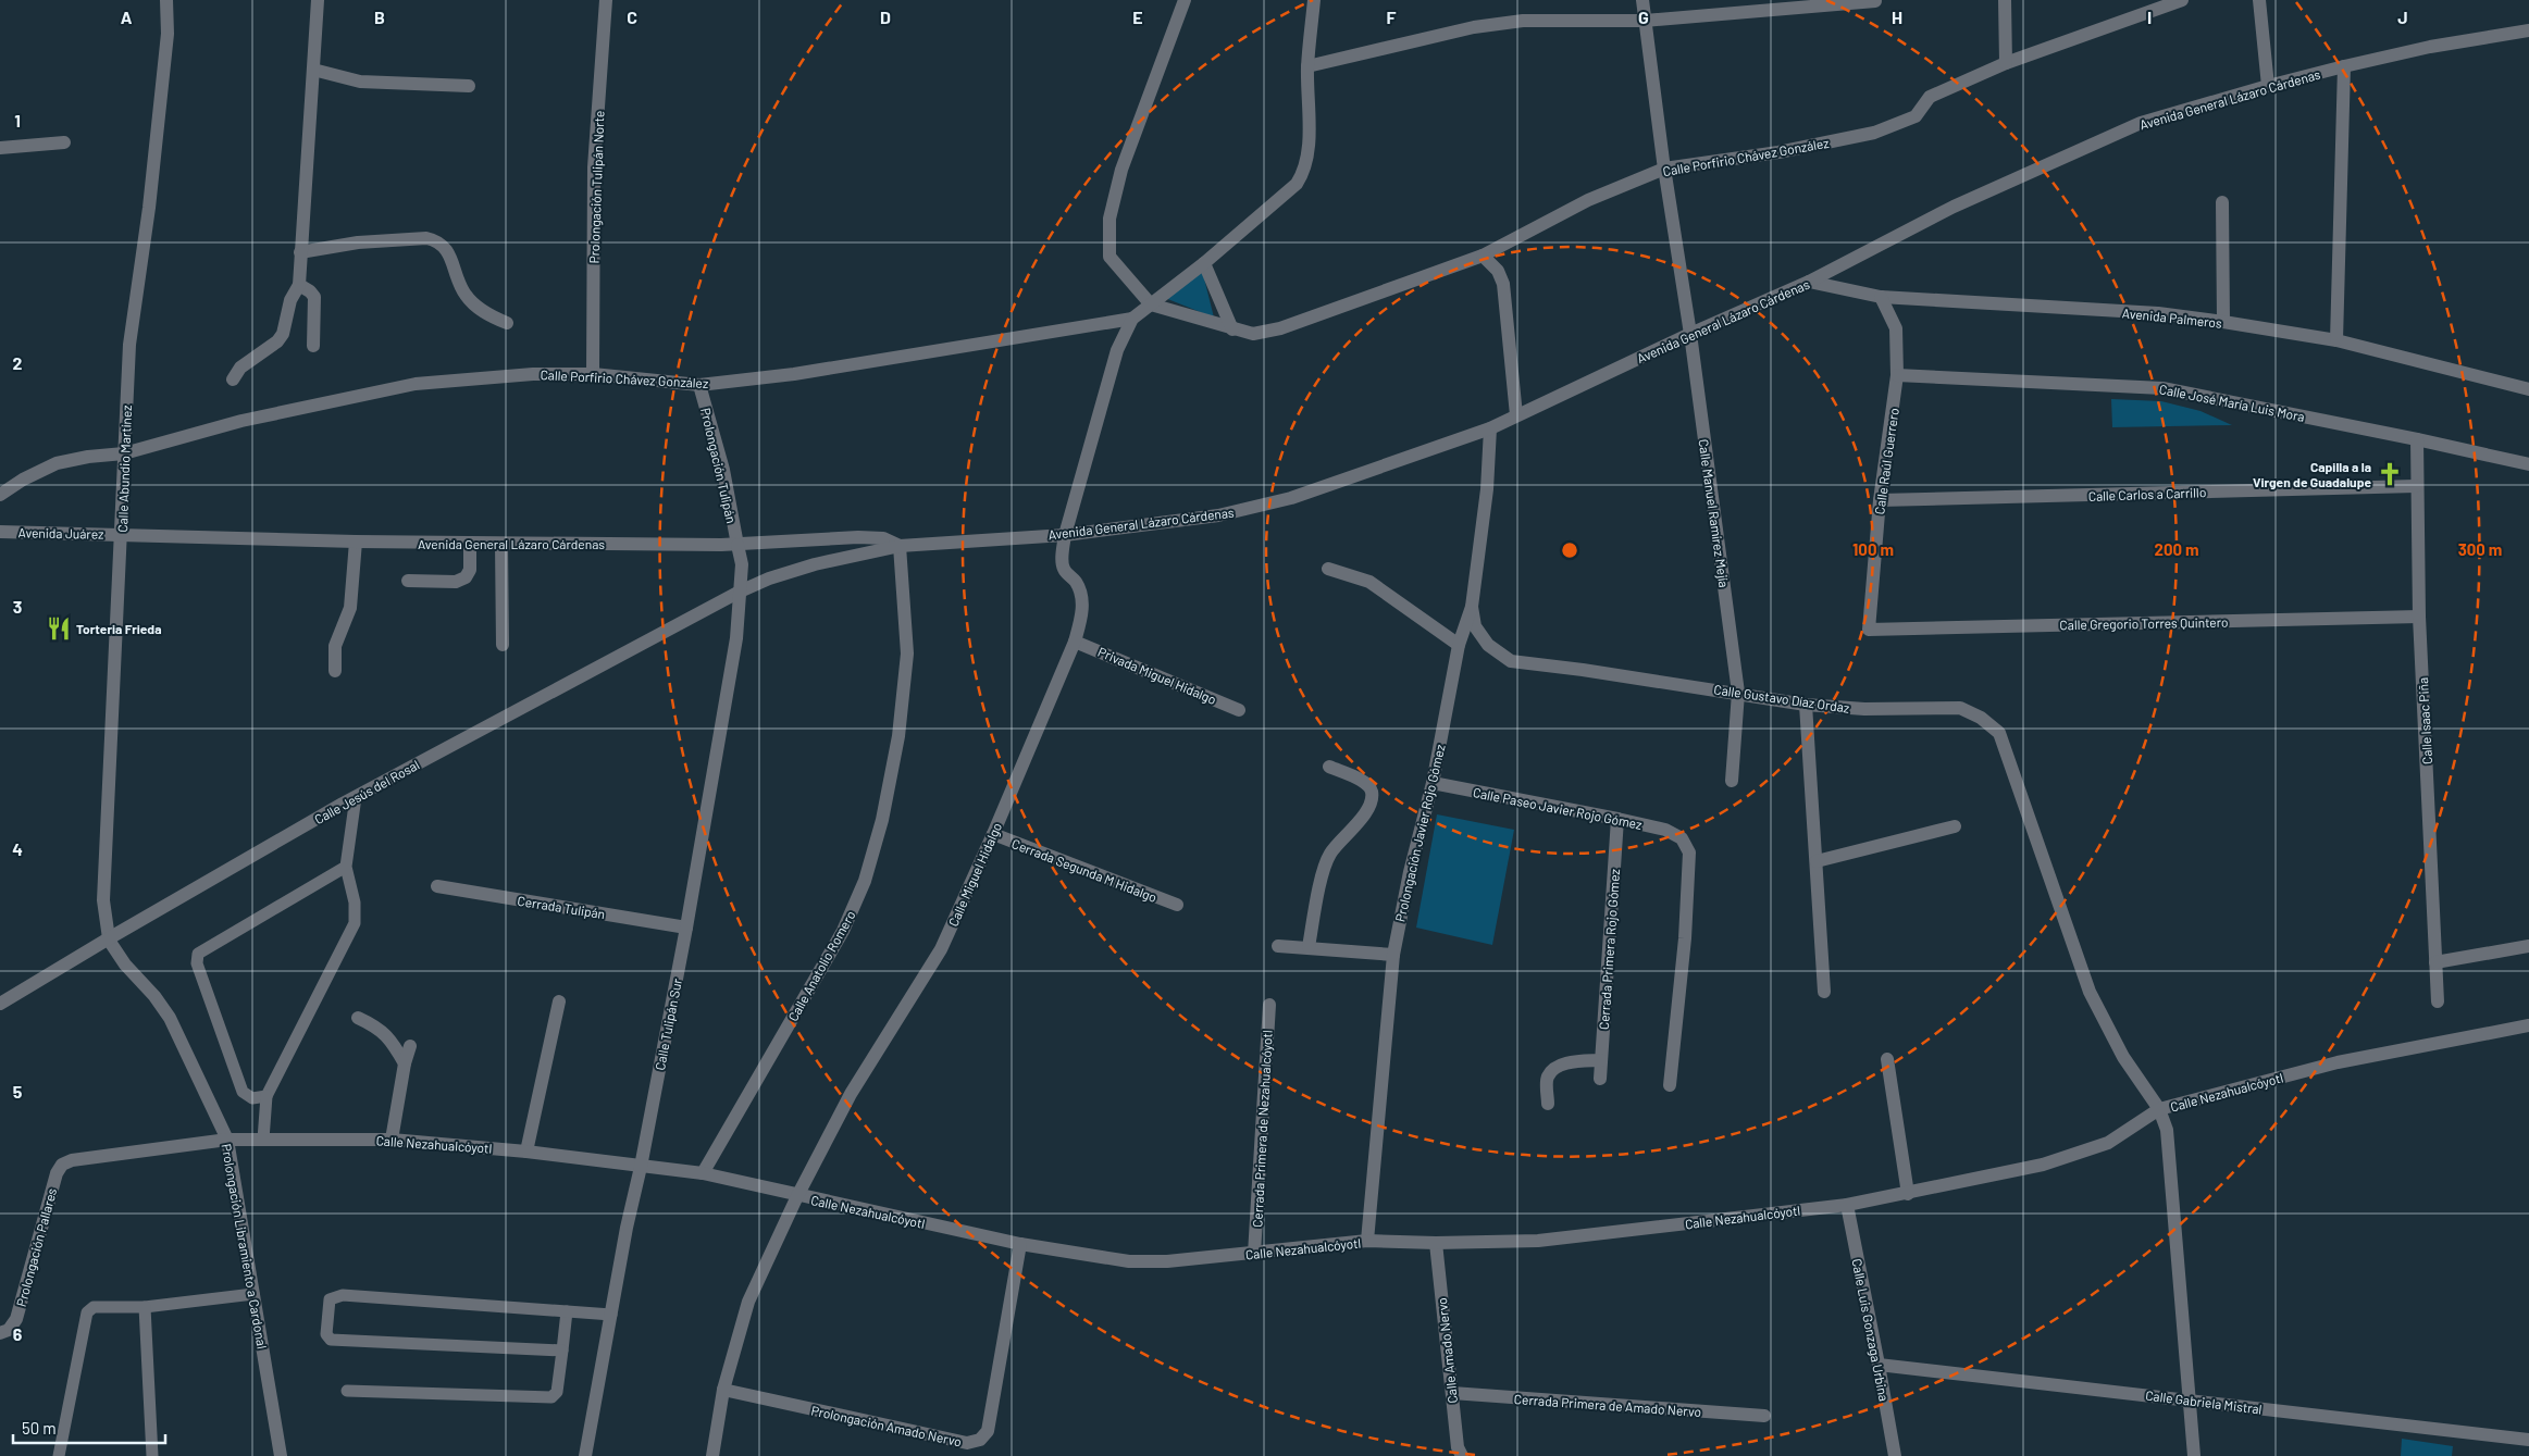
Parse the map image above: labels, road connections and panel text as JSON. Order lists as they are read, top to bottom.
{
  "streets": {
    "street": [
      "Avenida General Lázaro Cárdenas",
      "Calle Porfirio Chávez González",
      "Prolongación Tulipán Norte",
      "Avenida Palmeros",
      "Calle José María Luis Mora",
      "Calle Raúl Guerrero",
      "Prolongación Tulipán",
      "Calle Abundio Martínez",
      "Calle Carlos a Carrillo",
      "Calle Manuel Ramírez Mejía",
      "Avenida Juárez",
      "Calle Gregorio Torres Quintero",
      "Privada Miguel Hidalgo",
      "Calle Gustavo Díaz Ordaz",
      "Calle Isaac Piña",
      "Calle Jesús del Rosal",
      "Calle Paseo Javier Rojo Gómez",
      "Prolongación Javier Rojo Gómez",
      "Cerrada Segunda M Hidalgo",
      "Calle Miguel Hidalgo",
      "Cerrada Tulipán",
      "Cerrada Primera Rojo Gómez",
      "Calle Anatolio Romero",
      "Calle Tulipán Sur",
      "Calle Nezahualcóyotl",
      "Cerrada Primera de Nezahualcóyotl",
      "Prolongación Libramiento a Cardonal",
      "Prolongación Pallares",
      "Calle Luis Gonzaga Urbina",
      "Calle Amado Nervo",
      "Calle Gabriela Mistral",
      "Cerrada Primera de Amado Nervo",
      "Prolongación Amado Nervo"
    ]
  },
  "crossings": [
    ["Avenida General Lázaro Cárdenas", "Avenida Palmeros"],
    ["Avenida General Lázaro Cárdenas", "Prolongación Tulipán"],
    ["Avenida General Lázaro Cárdenas", "Calle Abundio Martínez"],
    ["Avenida General Lázaro Cárdenas", "Calle Manuel Ramírez Mejía"],
    ["Avenida General Lázaro Cárdenas", "Avenida Juárez"],
    ["Avenida General Lázaro Cárdenas", "Calle Jesús del Rosal"],
    ["Avenida General Lázaro Cárdenas", "Prolongación Javier Rojo Gómez"],
    ["Avenida General Lázaro Cárdenas", "Calle Miguel Hidalgo"],
    ["Avenida General Lázaro Cárdenas", "Calle Anatolio Romero"],
    ["Avenida General Lázaro Cárdenas", "Calle Tulipán Sur"],
    ["Calle Porfirio Chávez González", "Prolongación Tulipán Norte"],
    ["Calle Porfirio Chávez González", "Prolongación Tulipán"],
    ["Calle Porfirio Chávez González", "Calle Abundio Martínez"],
    ["Calle Porfirio Chávez González", "Calle Manuel Ramírez Mejía"],
    ["Calle Porfirio Chávez González", "Calle Miguel Hidalgo"],
    ["Avenida Palmeros", "Calle Raúl Guerrero"],
    ["Calle José María Luis Mora", "Calle Raúl Guerrero"],
    ["Calle José María Luis Mora", "Calle Isaac Piña"],
    ["Calle Raúl Guerrero", "Calle Carlos a Carrillo"],
    ["Calle Raúl Guerrero", "Calle Gregorio Torres Quintero"],
    ["Prolongación Tulipán", "Calle Jesús del Rosal"],
    ["Prolongación Tulipán", "Calle Tulipán Sur"],
    ["Calle Abundio Martínez", "Avenida Juárez"],
    ["Calle Abundio Martínez", "Calle Jesús del Rosal"],
    ["Calle Abundio Martínez", "Prolongación Libramiento a Cardonal"],
    ["Calle Carlos a Carrillo", "Calle Isaac Piña"],
    ["Calle Manuel Ramírez Mejía", "Calle Gustavo Díaz Ordaz"],
    ["Calle Gregorio Torres Quintero", "Calle Isaac Piña"],
    ["Privada Miguel Hidalgo", "Calle Miguel Hidalgo"],
    ["Calle Gustavo Díaz Ordaz", "Prolongación Javier Rojo Gómez"],
    ["Calle Gustavo Díaz Ordaz", "Calle Nezahualcóyotl"],
    ["Calle Gustavo Díaz Ordaz", "Calle Gabriela Mistral"],
    ["Calle Jesús del Rosal", "Calle Tulipán Sur"],
    ["Calle Jesús del Rosal", "Prolongación Libramiento a Cardonal"],
    ["Calle Paseo Javier Rojo Gómez", "Prolongación Javier Rojo Gómez"],
    ["Calle Paseo Javier Rojo Gómez", "Cerrada Primera Rojo Gómez"],
    ["Prolongación Javier Rojo Gómez", "Calle Nezahualcóyotl"],
    ["Cerrada Segunda M Hidalgo", "Calle Miguel Hidalgo"],
    ["Calle Miguel Hidalgo", "Calle Nezahualcóyotl"],
    ["Calle Miguel Hidalgo", "Prolongación Amado Nervo"],
    ["Cerrada Tulipán", "Calle Tulipán Sur"],
    ["Calle Anatolio Romero", "Calle Nezahualcóyotl"],
    ["Calle Tulipán Sur", "Calle Nezahualcóyotl"],
    ["Calle Nezahualcóyotl", "Cerrada Primera de Nezahualcóyotl"],
    ["Calle Nezahualcóyotl", "Prolongación Libramiento a Cardonal"],
    ["Calle Nezahualcóyotl", "Prolongación Pallares"],
    ["Calle Nezahualcóyotl", "Calle Luis Gonzaga Urbina"],
    ["Calle Nezahualcóyotl", "Calle Amado Nervo"],
    ["Calle Nezahualcóyotl", "Prolongación Amado Nervo"],
    ["Calle Luis Gonzaga Urbina", "Calle Gabriela Mistral"],
    ["Calle Amado Nervo", "Cerrada Primera de Amado Nervo"]
  ],
  "places": {
    "church": ["Capilla a la Virgen de Guadalupe"],
    "restaurant": ["Torteria Frieda"]
  },
  "scale_bar": "50 m",
  "grid": {
    "columns": [
      "A",
      "B",
      "C",
      "D",
      "E",
      "F",
      "G",
      "H",
      "I",
      "J"
    ],
    "rows": [
      "1",
      "2",
      "3",
      "4",
      "5",
      "6"
    ]
  },
  "rings": ["100 m", "200 m", "300 m"]
}
